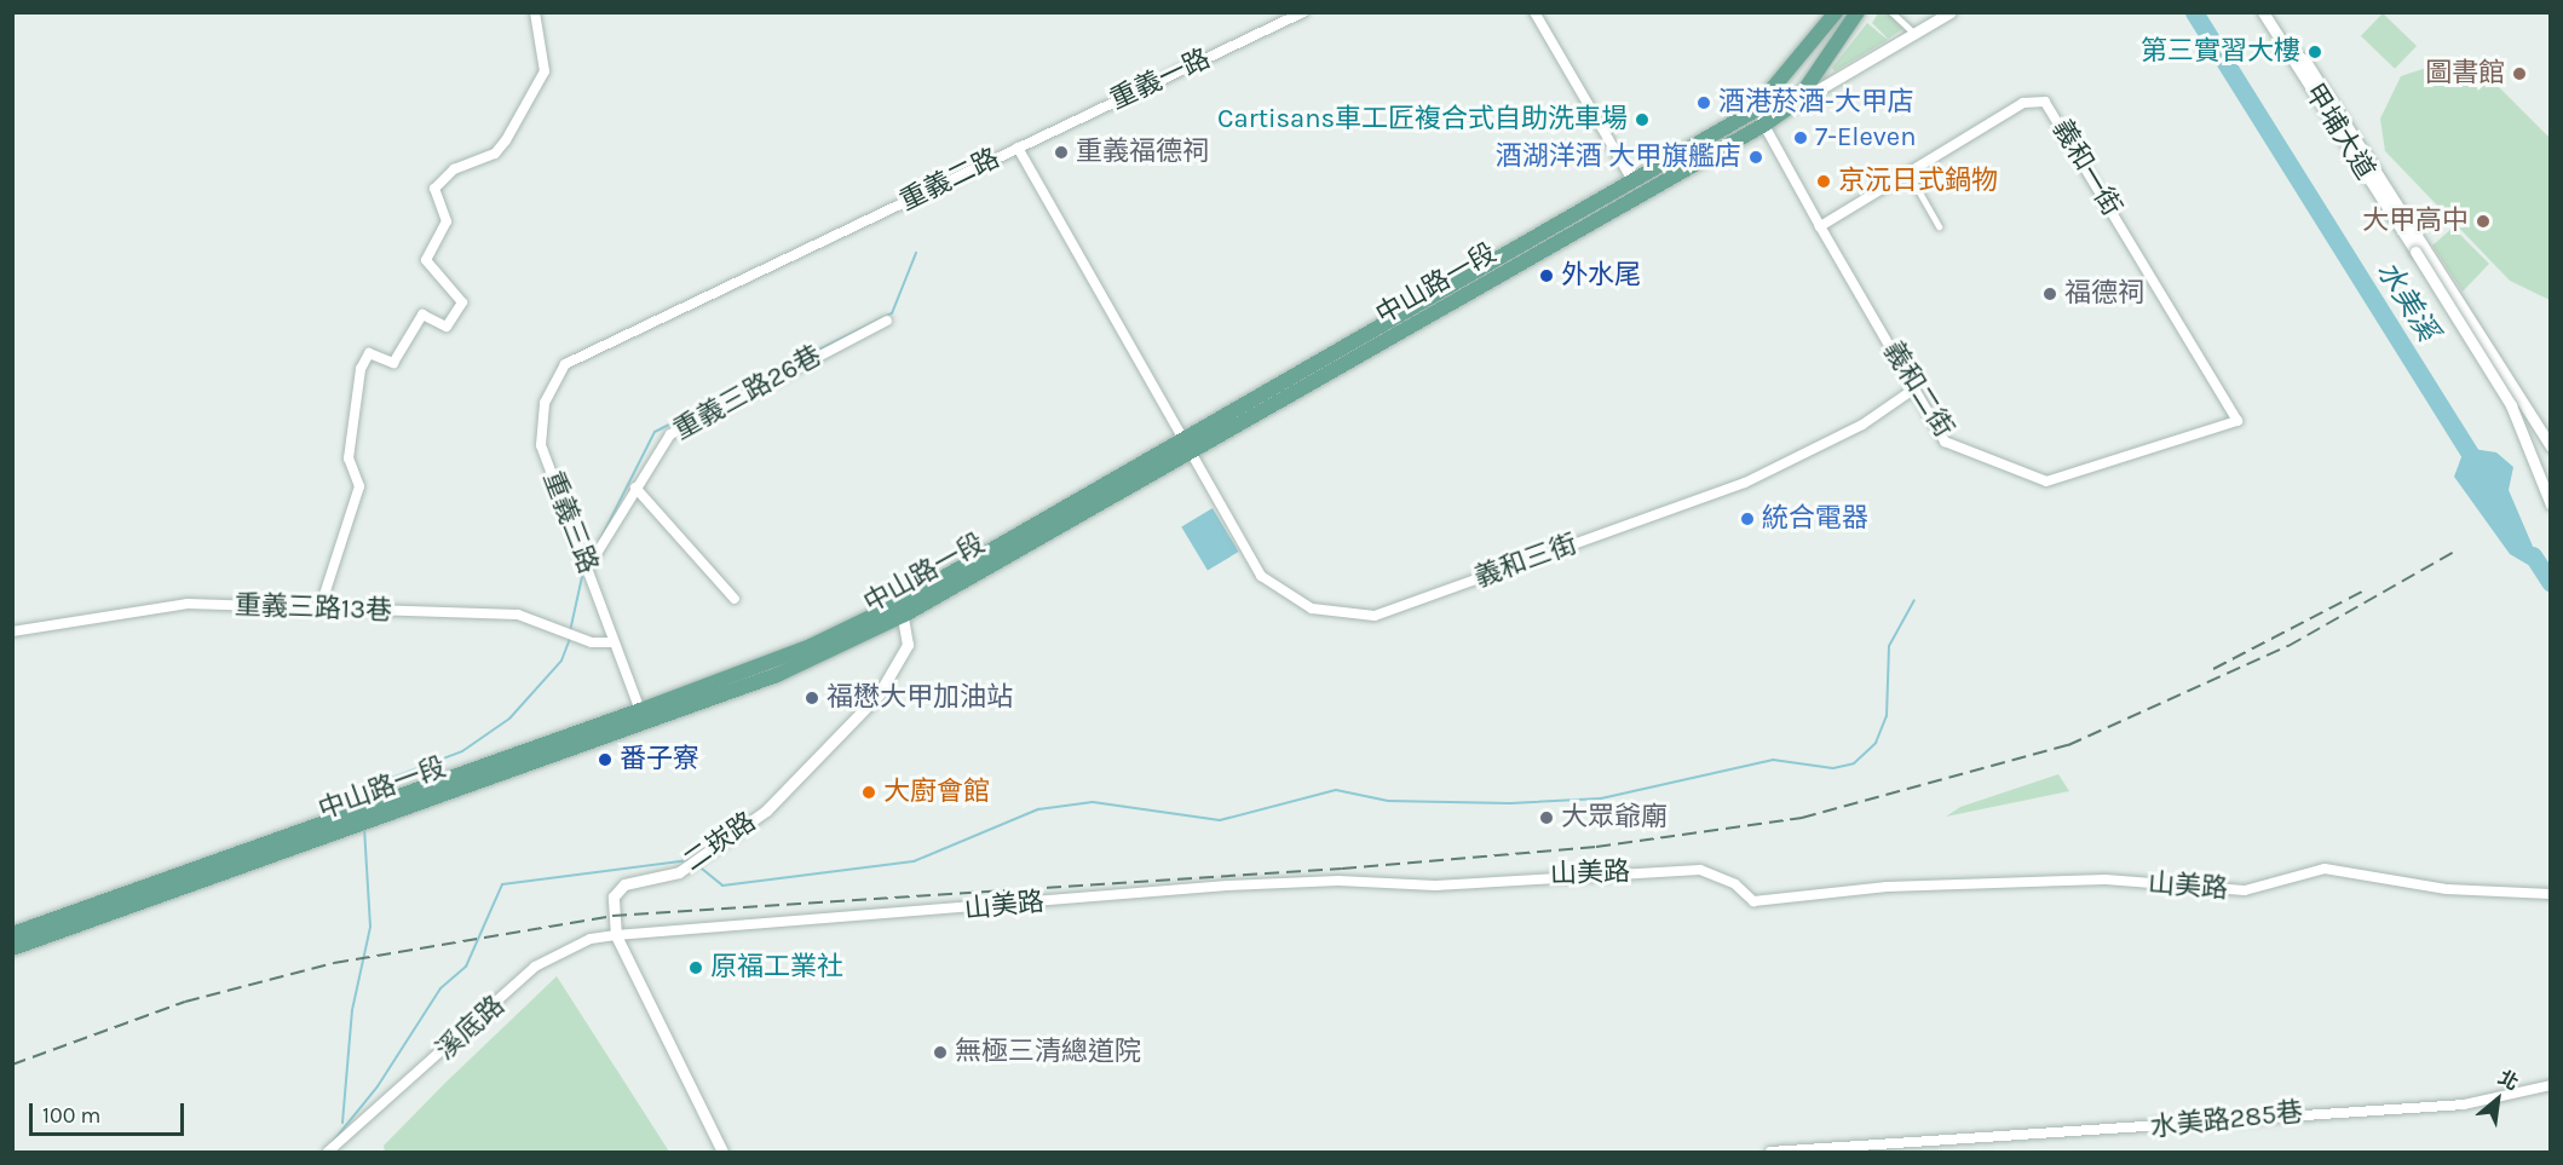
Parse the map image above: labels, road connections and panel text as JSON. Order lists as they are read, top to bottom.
{
  "streets": {
    "main road": ["中山路一段"],
    "street": [
      "重義一路",
      "甲埔大道",
      "義和一街",
      "重義二路",
      "義和二街",
      "重義三路26巷",
      "重義三路",
      "義和三街",
      "重義三路13巷",
      "二崁路",
      "山美路",
      "溪底路",
      "水美路285巷"
    ]
  },
  "crossings": [
    ["重義一路", "重義二路"],
    ["義和一街", "義和二街"],
    ["重義二路", "中山路一段"],
    ["重義二路", "重義三路"],
    ["重義二路", "義和三街"],
    ["中山路一段", "義和二街"],
    ["中山路一段", "重義三路"],
    ["中山路一段", "義和三街"],
    ["中山路一段", "二崁路"],
    ["義和二街", "義和三街"],
    ["重義三路26巷", "重義三路"],
    ["重義三路", "重義三路13巷"],
    ["二崁路", "山美路"],
    ["二崁路", "溪底路"],
    ["山美路", "溪底路"]
  ],
  "water": ["水美溪"],
  "places": [
    "第三實習大樓",
    "圖書館",
    "酒港菸酒-大甲店",
    "Cartisans車工匠複合式自助洗車場",
    "7-Eleven",
    "重義福德祠",
    "酒湖洋酒 大甲旗艦店",
    "京沅日式鍋物",
    "大甲高中",
    "外水尾",
    "福德祠",
    "統合電器",
    "福懋大甲加油站",
    "番子寮",
    "大廚會館",
    "大眾爺廟",
    "原福工業社",
    "無極三清總道院"
  ],
  "scale_bar": "100 m",
  "north": "top right"
}
